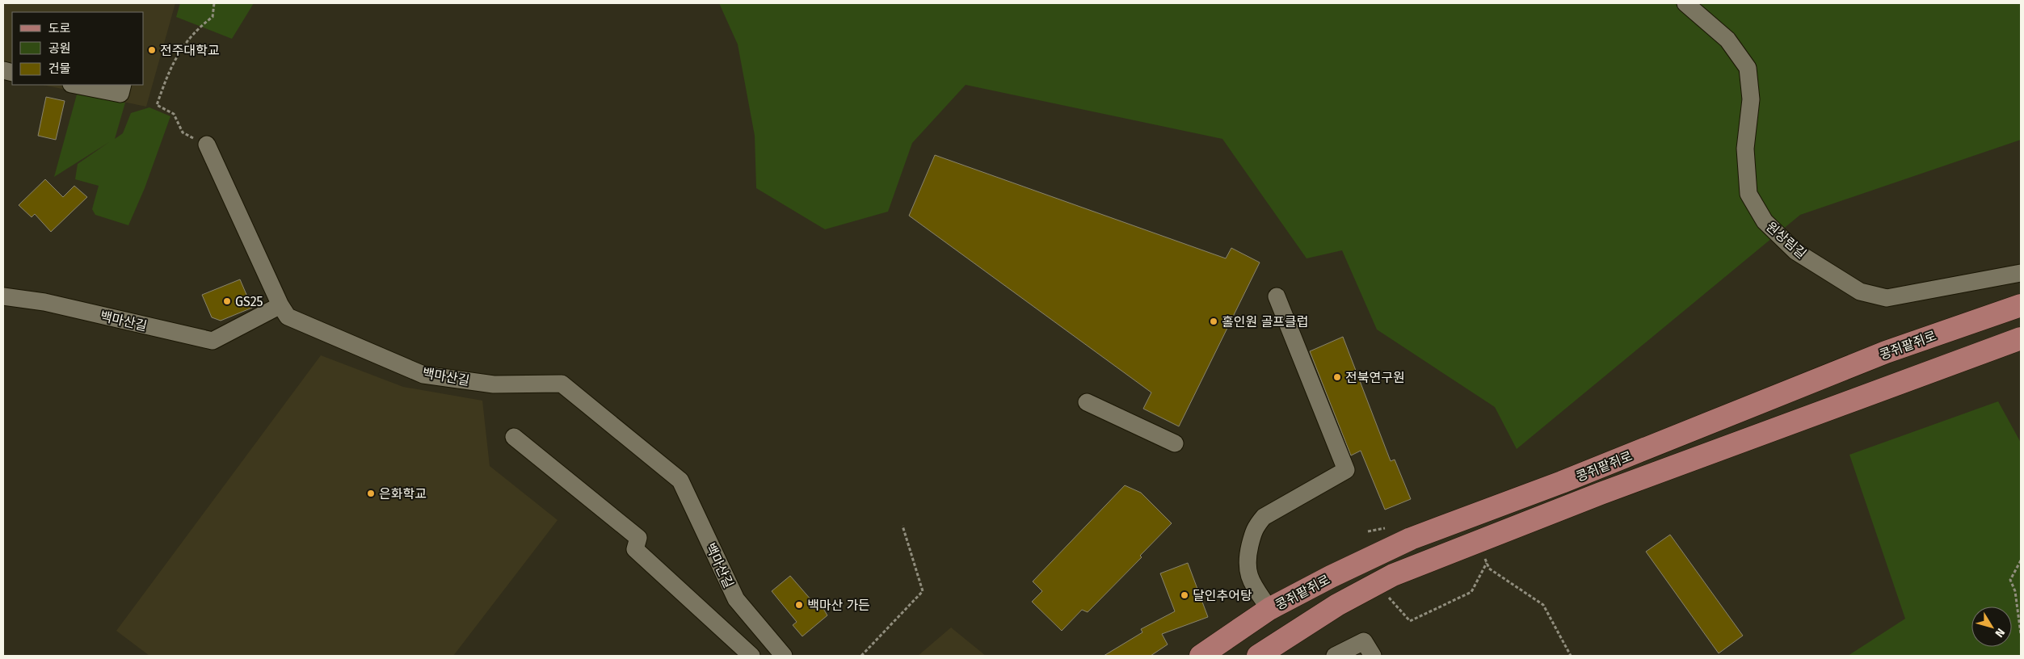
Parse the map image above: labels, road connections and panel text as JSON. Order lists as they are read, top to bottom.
{
  "streets": {
    "main road": ["콩쥐팥쥐로"],
    "street": ["원상림길", "백마산길"]
  },
  "places": [
    "전주대학교",
    "GS25",
    "홀인원 골프클럽",
    "전북연구원",
    "은화학교",
    "달인추어탕",
    "백마산 가든"
  ],
  "legend": ["도로", "공원", "건물"],
  "north": "bottom right"
}
